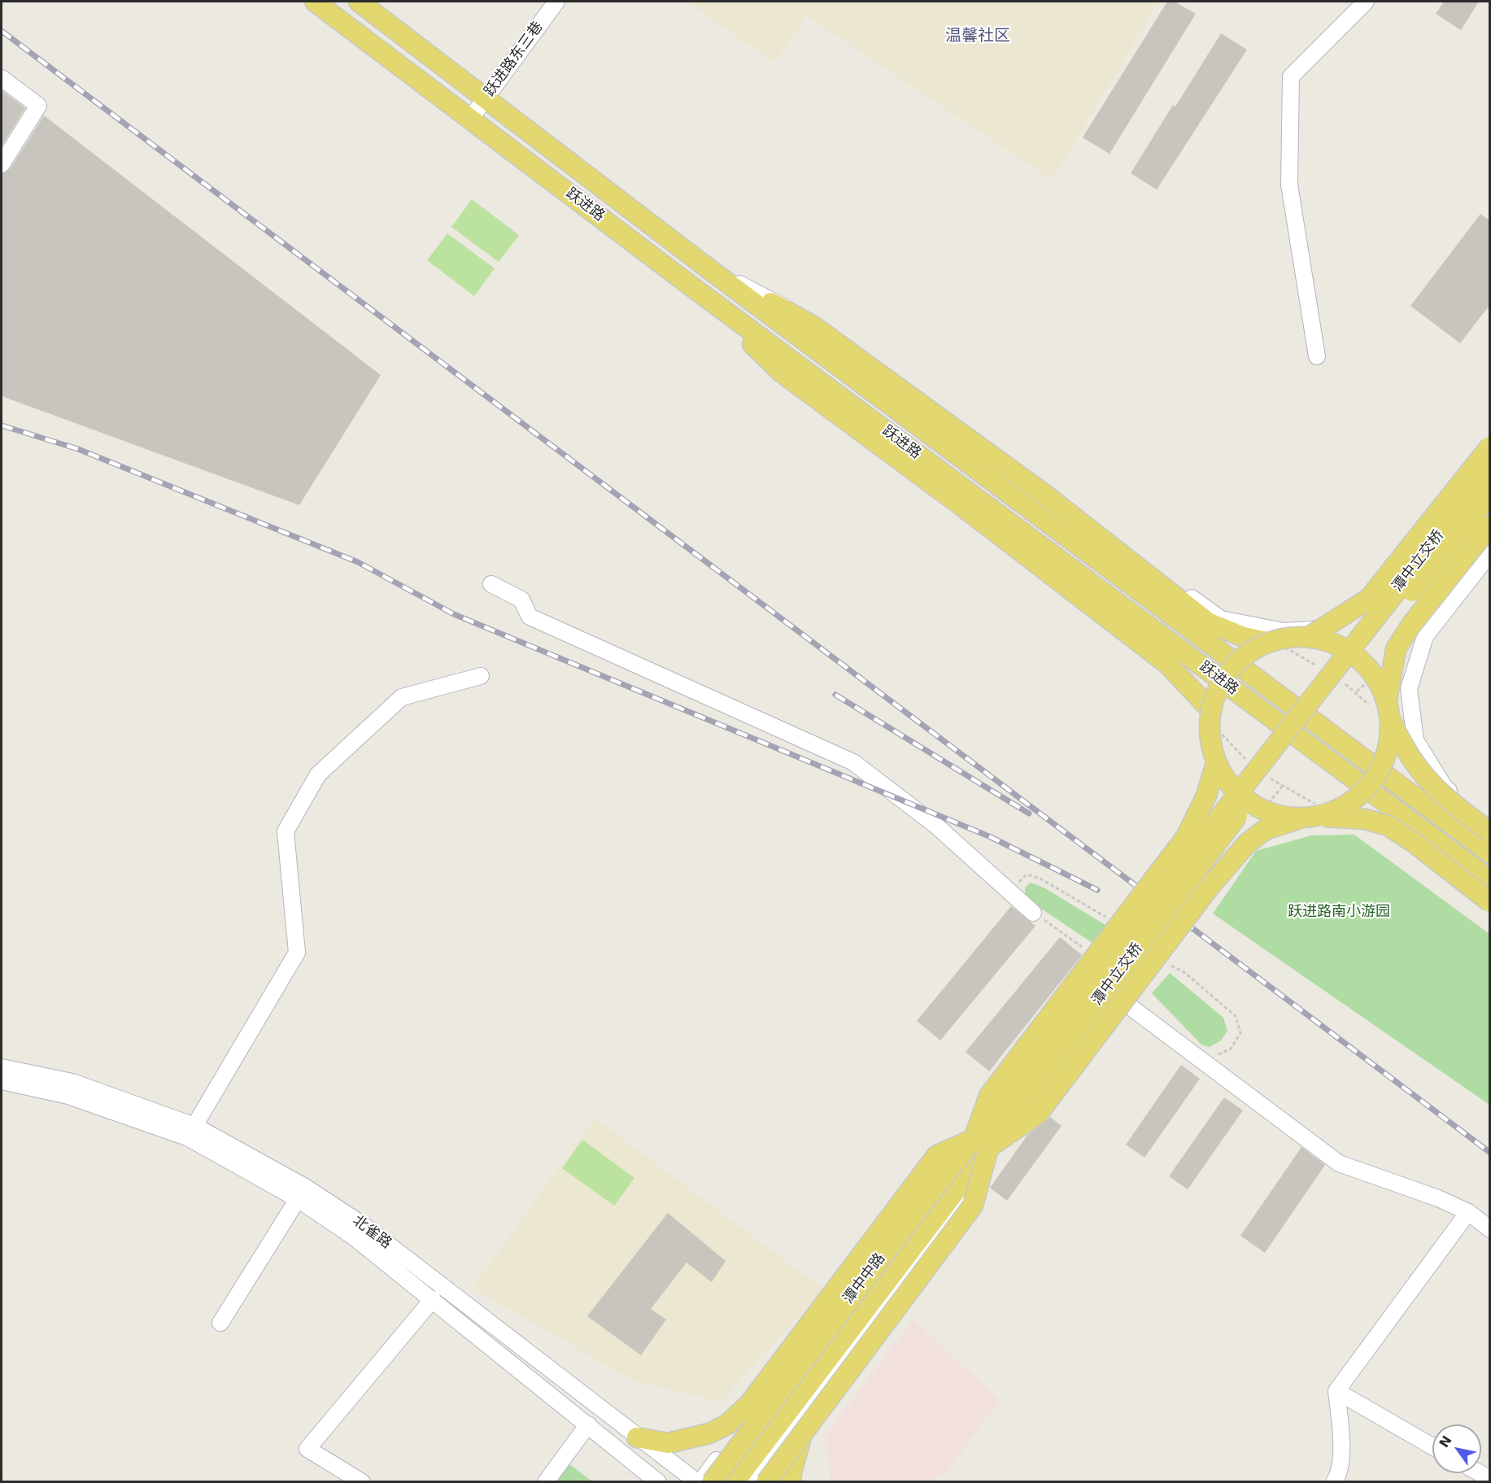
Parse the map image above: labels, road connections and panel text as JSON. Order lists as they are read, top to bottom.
{
  "streets": {
    "main road": ["跃进路", "潭中立交桥", "潭中中路"],
    "street": ["跃进路东三巷", "北雀路"]
  },
  "crossings": [
    ["跃进路东三巷", "跃进路"],
    ["潭中立交桥", "潭中中路"]
  ],
  "districts": ["温馨社区"],
  "parks": ["跃进路南小游园"],
  "north": "top left"
}
